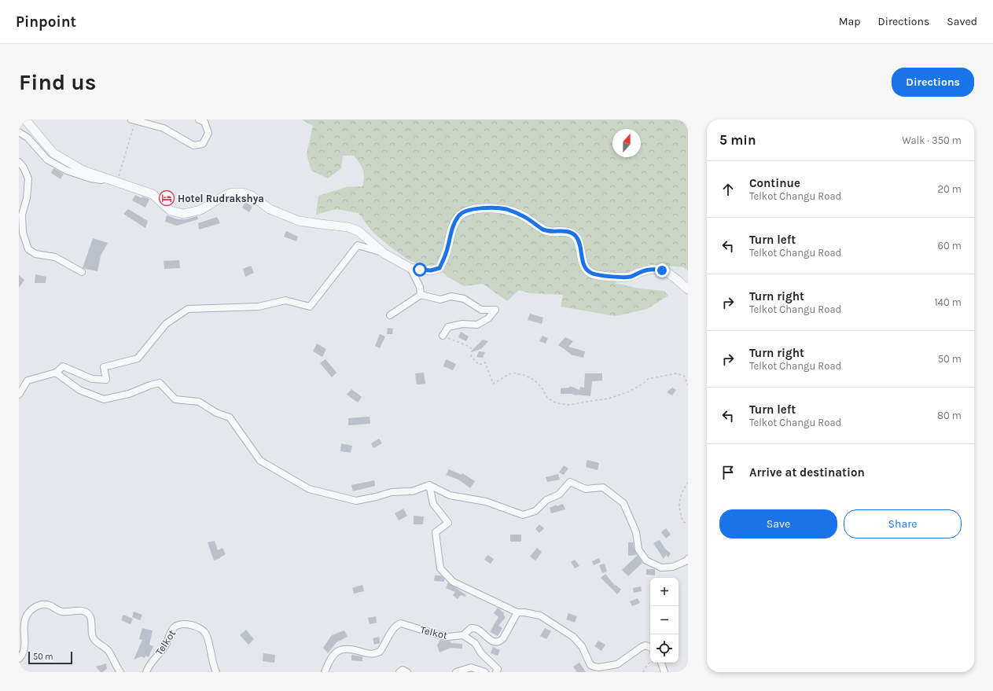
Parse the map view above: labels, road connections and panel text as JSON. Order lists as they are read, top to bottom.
{
  "streets": {
    "street": ["Telkot"]
  },
  "places": {
    "hotel": ["Hotel Rudrakshya"]
  },
  "scale_bar": "50 m",
  "north": "top",
  "page": {
    "header": "Pinpoint",
    "nav": ["Map", "Directions", "Saved"],
    "buttons": [
      "Directions",
      ["Save", "Share"]
    ],
    "title": "Find us",
    "heading": ["5 min", "Walk · 350 m"],
    "list": [
      ["Continue", "Telkot Changu Road", "20 m"],
      ["Turn left", "Telkot Changu Road", "60 m"],
      ["Turn right", "Telkot Changu Road", "140 m"],
      ["Turn right", "Telkot Changu Road", "50 m"],
      ["Turn left", "Telkot Changu Road", "80 m"],
      "Arrive at destination"
    ],
    "map_buttons": ["+", "−"],
    "scale": "50 m"
  }
}
